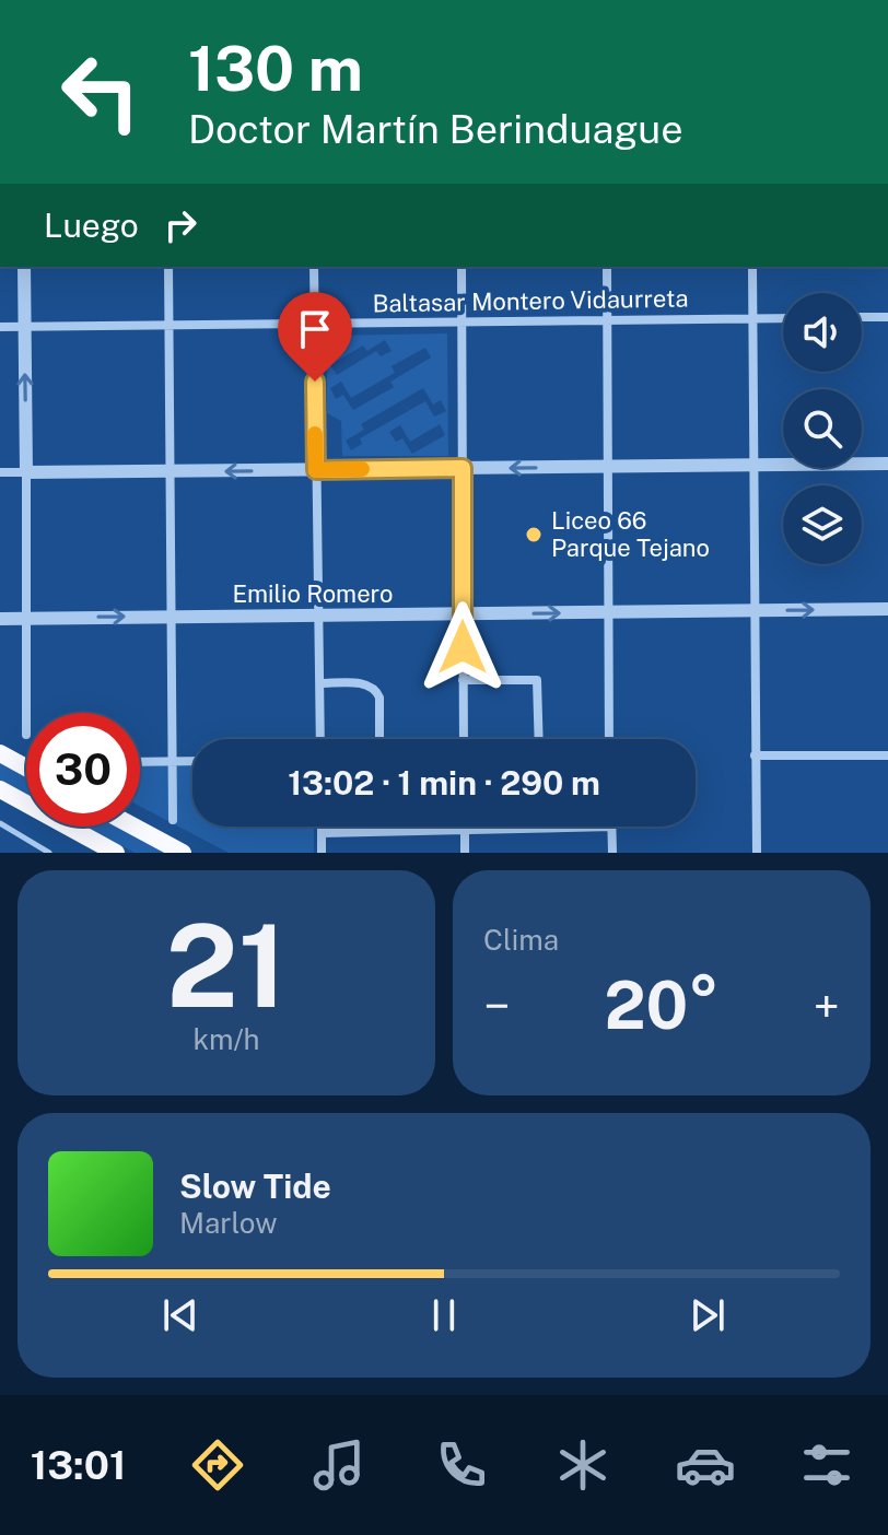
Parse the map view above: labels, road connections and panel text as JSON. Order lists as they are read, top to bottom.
{
  "streets": {
    "street": ["Baltasar Montero Vidaurreta", "Emilio Romero"]
  },
  "one_way": ["Emilio Romero"],
  "places": ["Liceo 66 Parque Tejano"],
  "page": {
    "turn": ["130 m", "Doctor Martín Berinduague"],
    "then": "Luego",
    "limit": "30",
    "trip": "13:02 · 1 min · 290 m",
    "tile": [
      ["21", "km/h"],
      "Clima"
    ],
    "heat": ["−", "20°", "+"],
    "song": ["Slow Tide", "Marlow"],
    "tabs": "13:01"
  }
}
